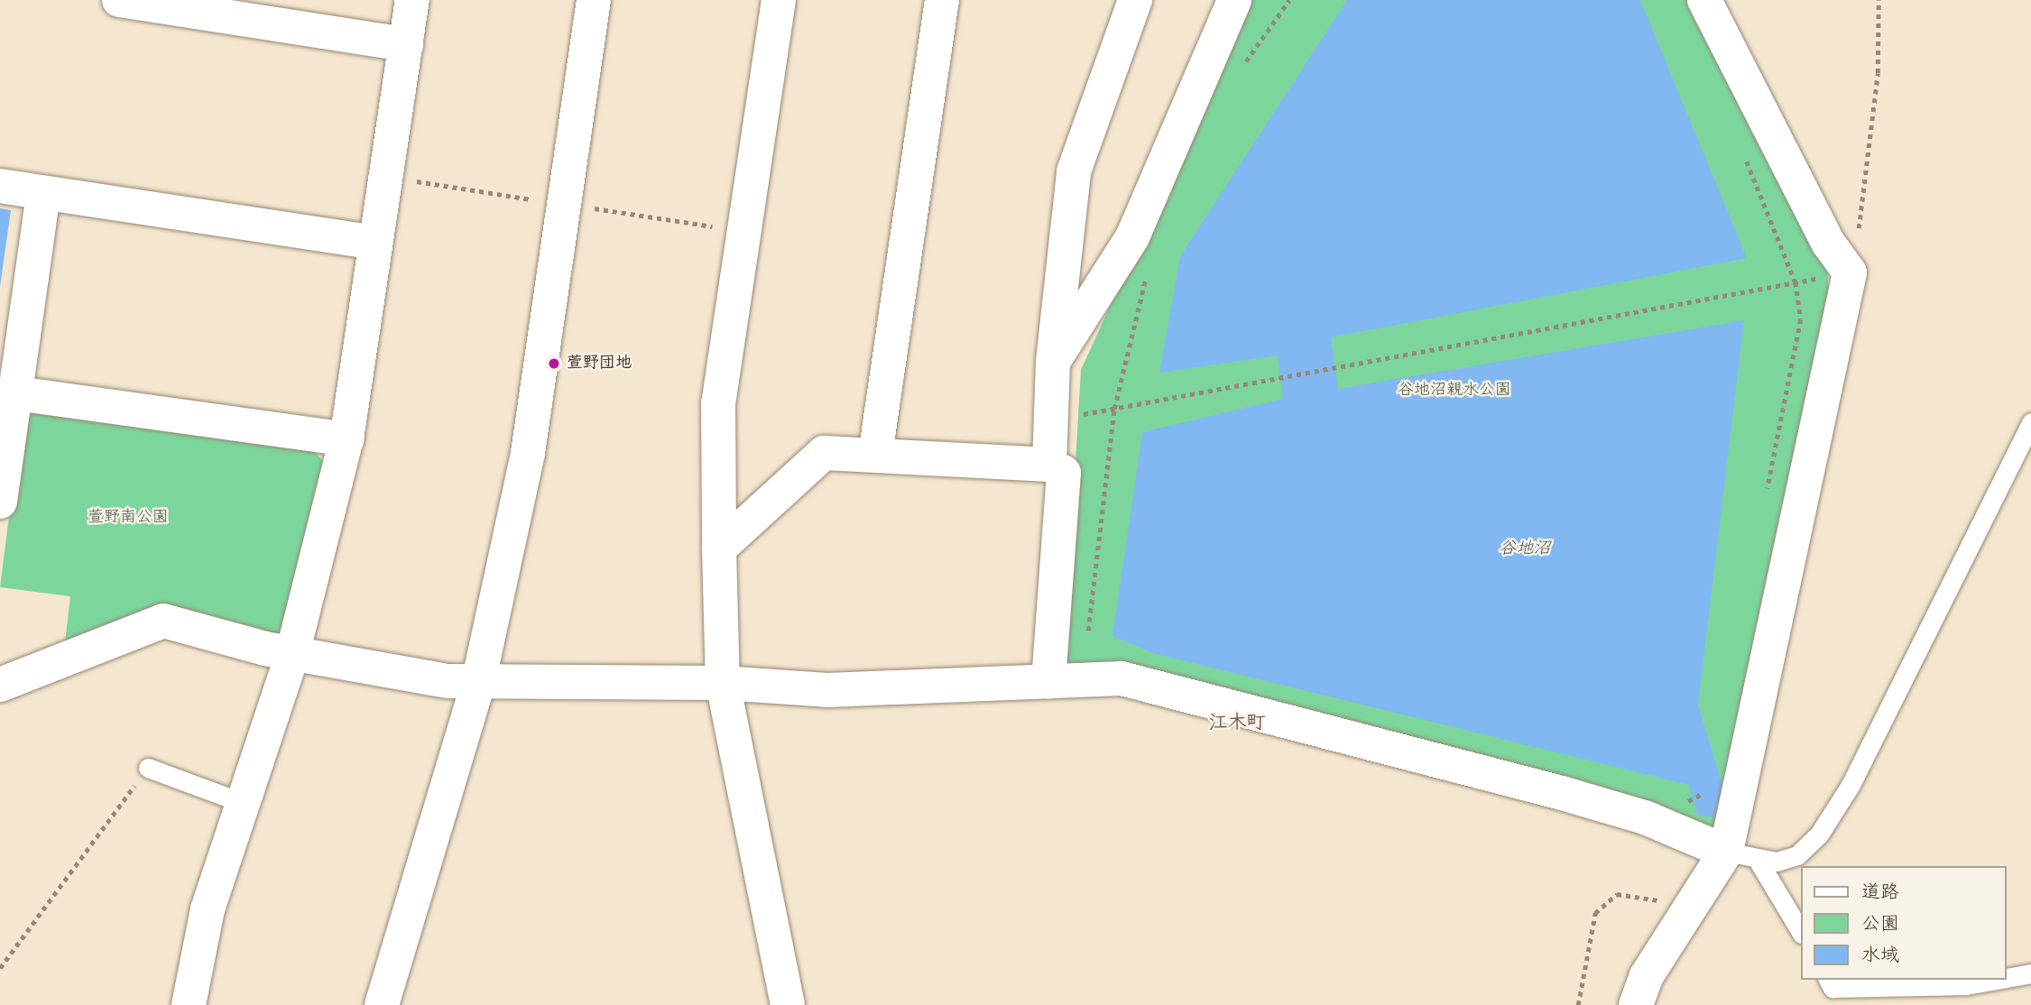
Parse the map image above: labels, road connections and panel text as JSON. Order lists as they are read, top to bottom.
{
  "districts": ["江木町"],
  "water": ["谷地沼"],
  "parks": ["谷地沼親水公園", "萱野南公園"],
  "places": ["萱野団地"],
  "legend": ["道路", "公園", "水域"]
}
